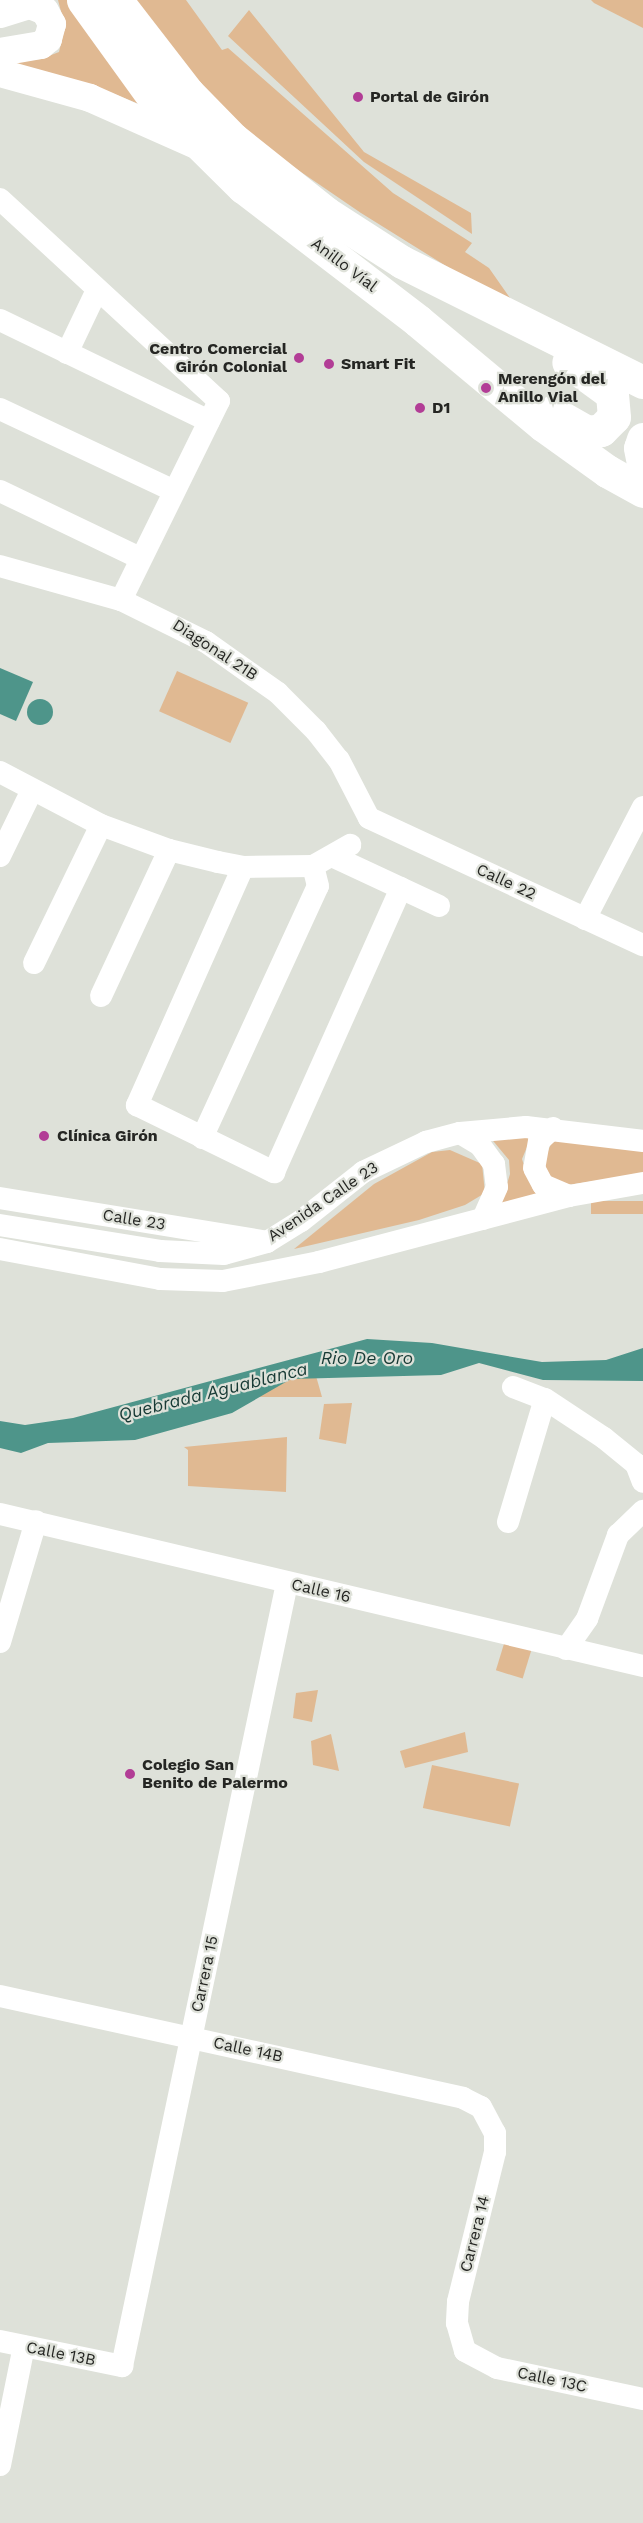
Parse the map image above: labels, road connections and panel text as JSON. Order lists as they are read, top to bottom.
{
  "streets": {
    "highway": ["Anillo Víal"],
    "street": [
      "Diagonal 21B",
      "Calle 22",
      "Avenida Calle 23",
      "Calle 23",
      "Calle 16",
      "Carrera 15",
      "Calle 14B",
      "Carrera 14",
      "Calle 13B",
      "Calle 13C"
    ]
  },
  "crossings": [
    ["Diagonal 21B", "Calle 22"],
    ["Avenida Calle 23", "Calle 23"],
    ["Calle 16", "Carrera 15"],
    ["Carrera 15", "Calle 14B"],
    ["Carrera 15", "Calle 13B"],
    ["Calle 14B", "Carrera 14"],
    ["Carrera 14", "Calle 13C"]
  ],
  "water": ["Rio De Oro", "Quebrada Aguablanca"],
  "places": [
    "Portal de Girón",
    "Centro Comercial Girón Colonial",
    "Smart Fit",
    "Merengón del Anillo Vial",
    "D1",
    "Clínica Girón",
    "Colegio San Benito de Palermo"
  ]
}
